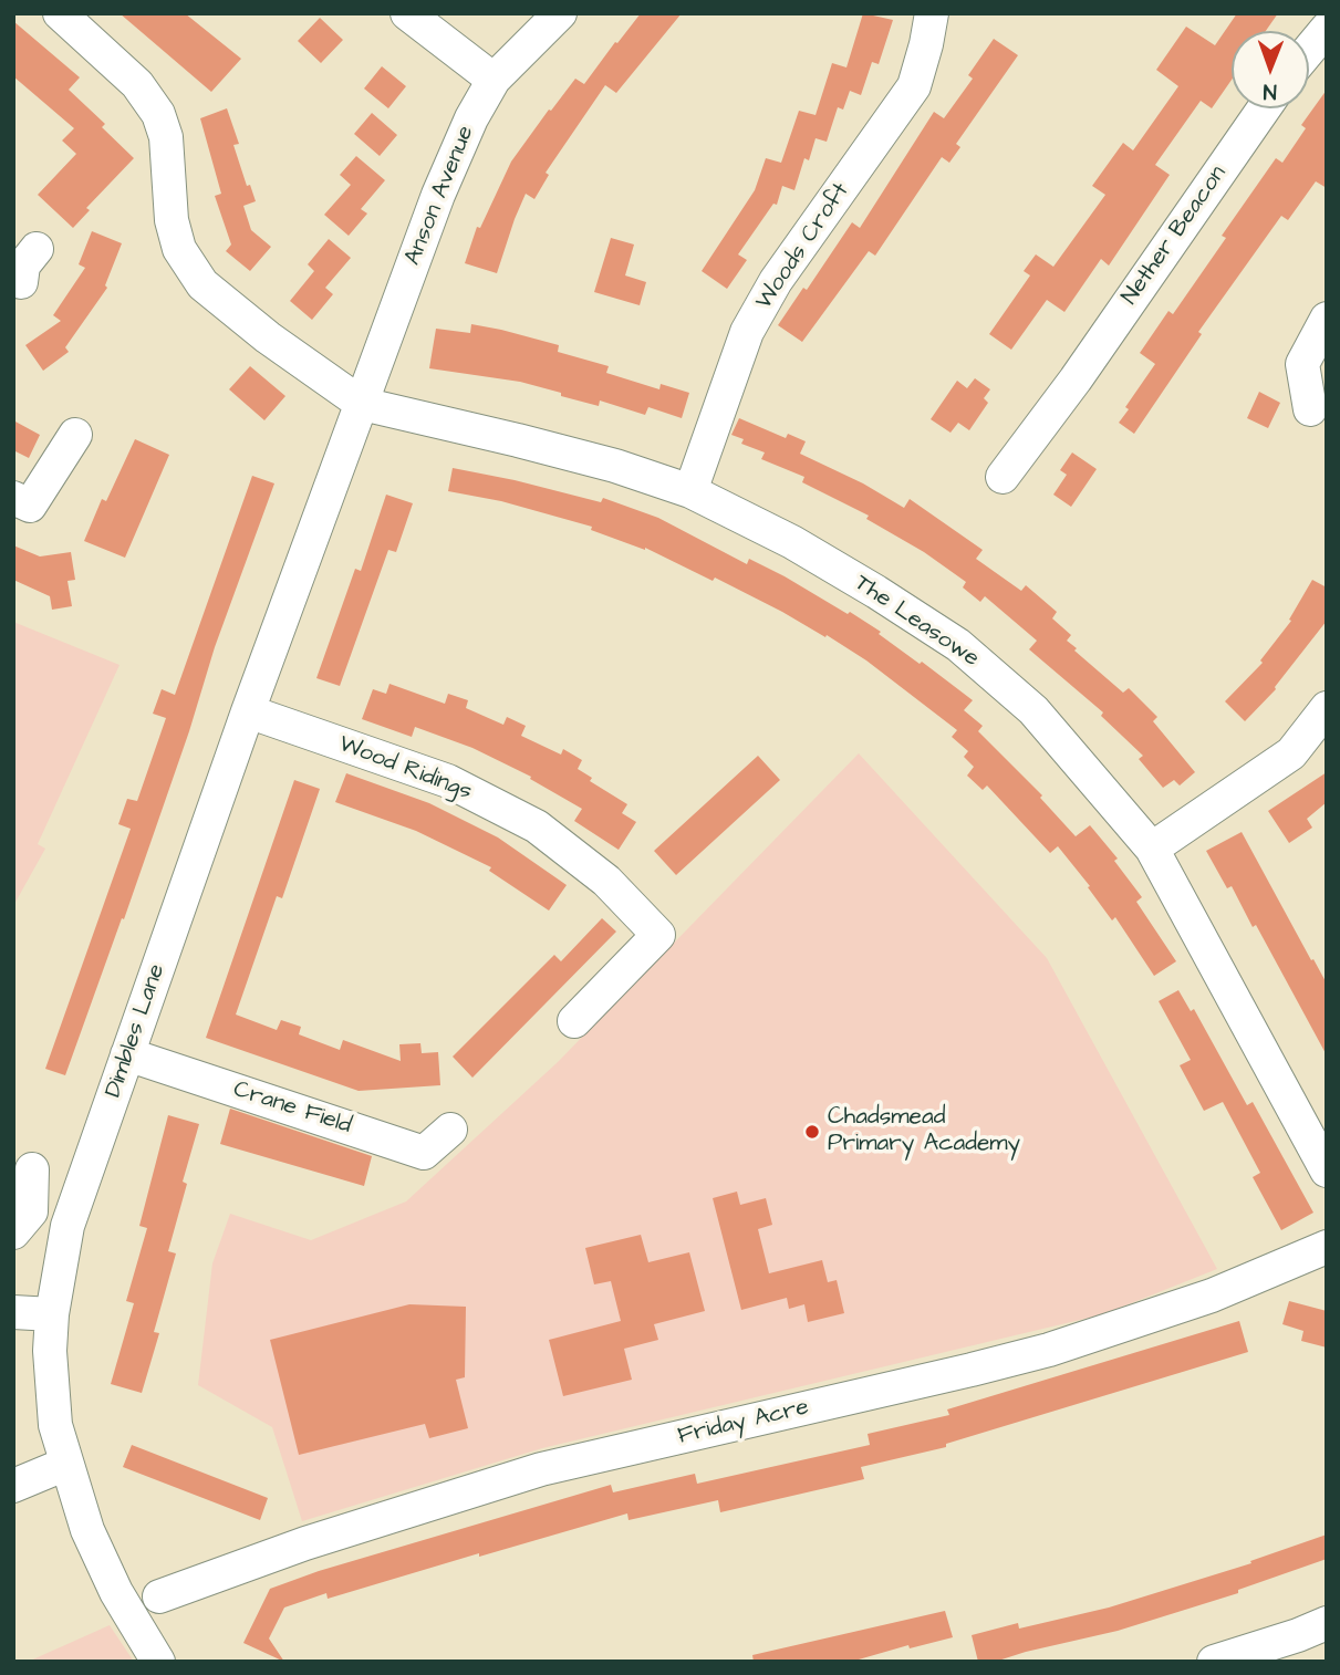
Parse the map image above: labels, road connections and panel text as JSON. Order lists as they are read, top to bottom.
{
  "streets": {
    "street": [
      "Anson Avenue",
      "Nether Beacon",
      "Woods Croft",
      "The Leasowe",
      "Wood Ridings",
      "Dimbles Lane",
      "Crane Field",
      "Friday Acre"
    ]
  },
  "crossings": [
    ["Anson Avenue", "The Leasowe"],
    ["Anson Avenue", "Dimbles Lane"],
    ["Woods Croft", "The Leasowe"],
    ["The Leasowe", "Dimbles Lane"],
    ["Wood Ridings", "Dimbles Lane"],
    ["Dimbles Lane", "Crane Field"],
    ["Dimbles Lane", "Friday Acre"]
  ],
  "places": ["Chadsmead Primary Academy"],
  "north": "bottom"
}
